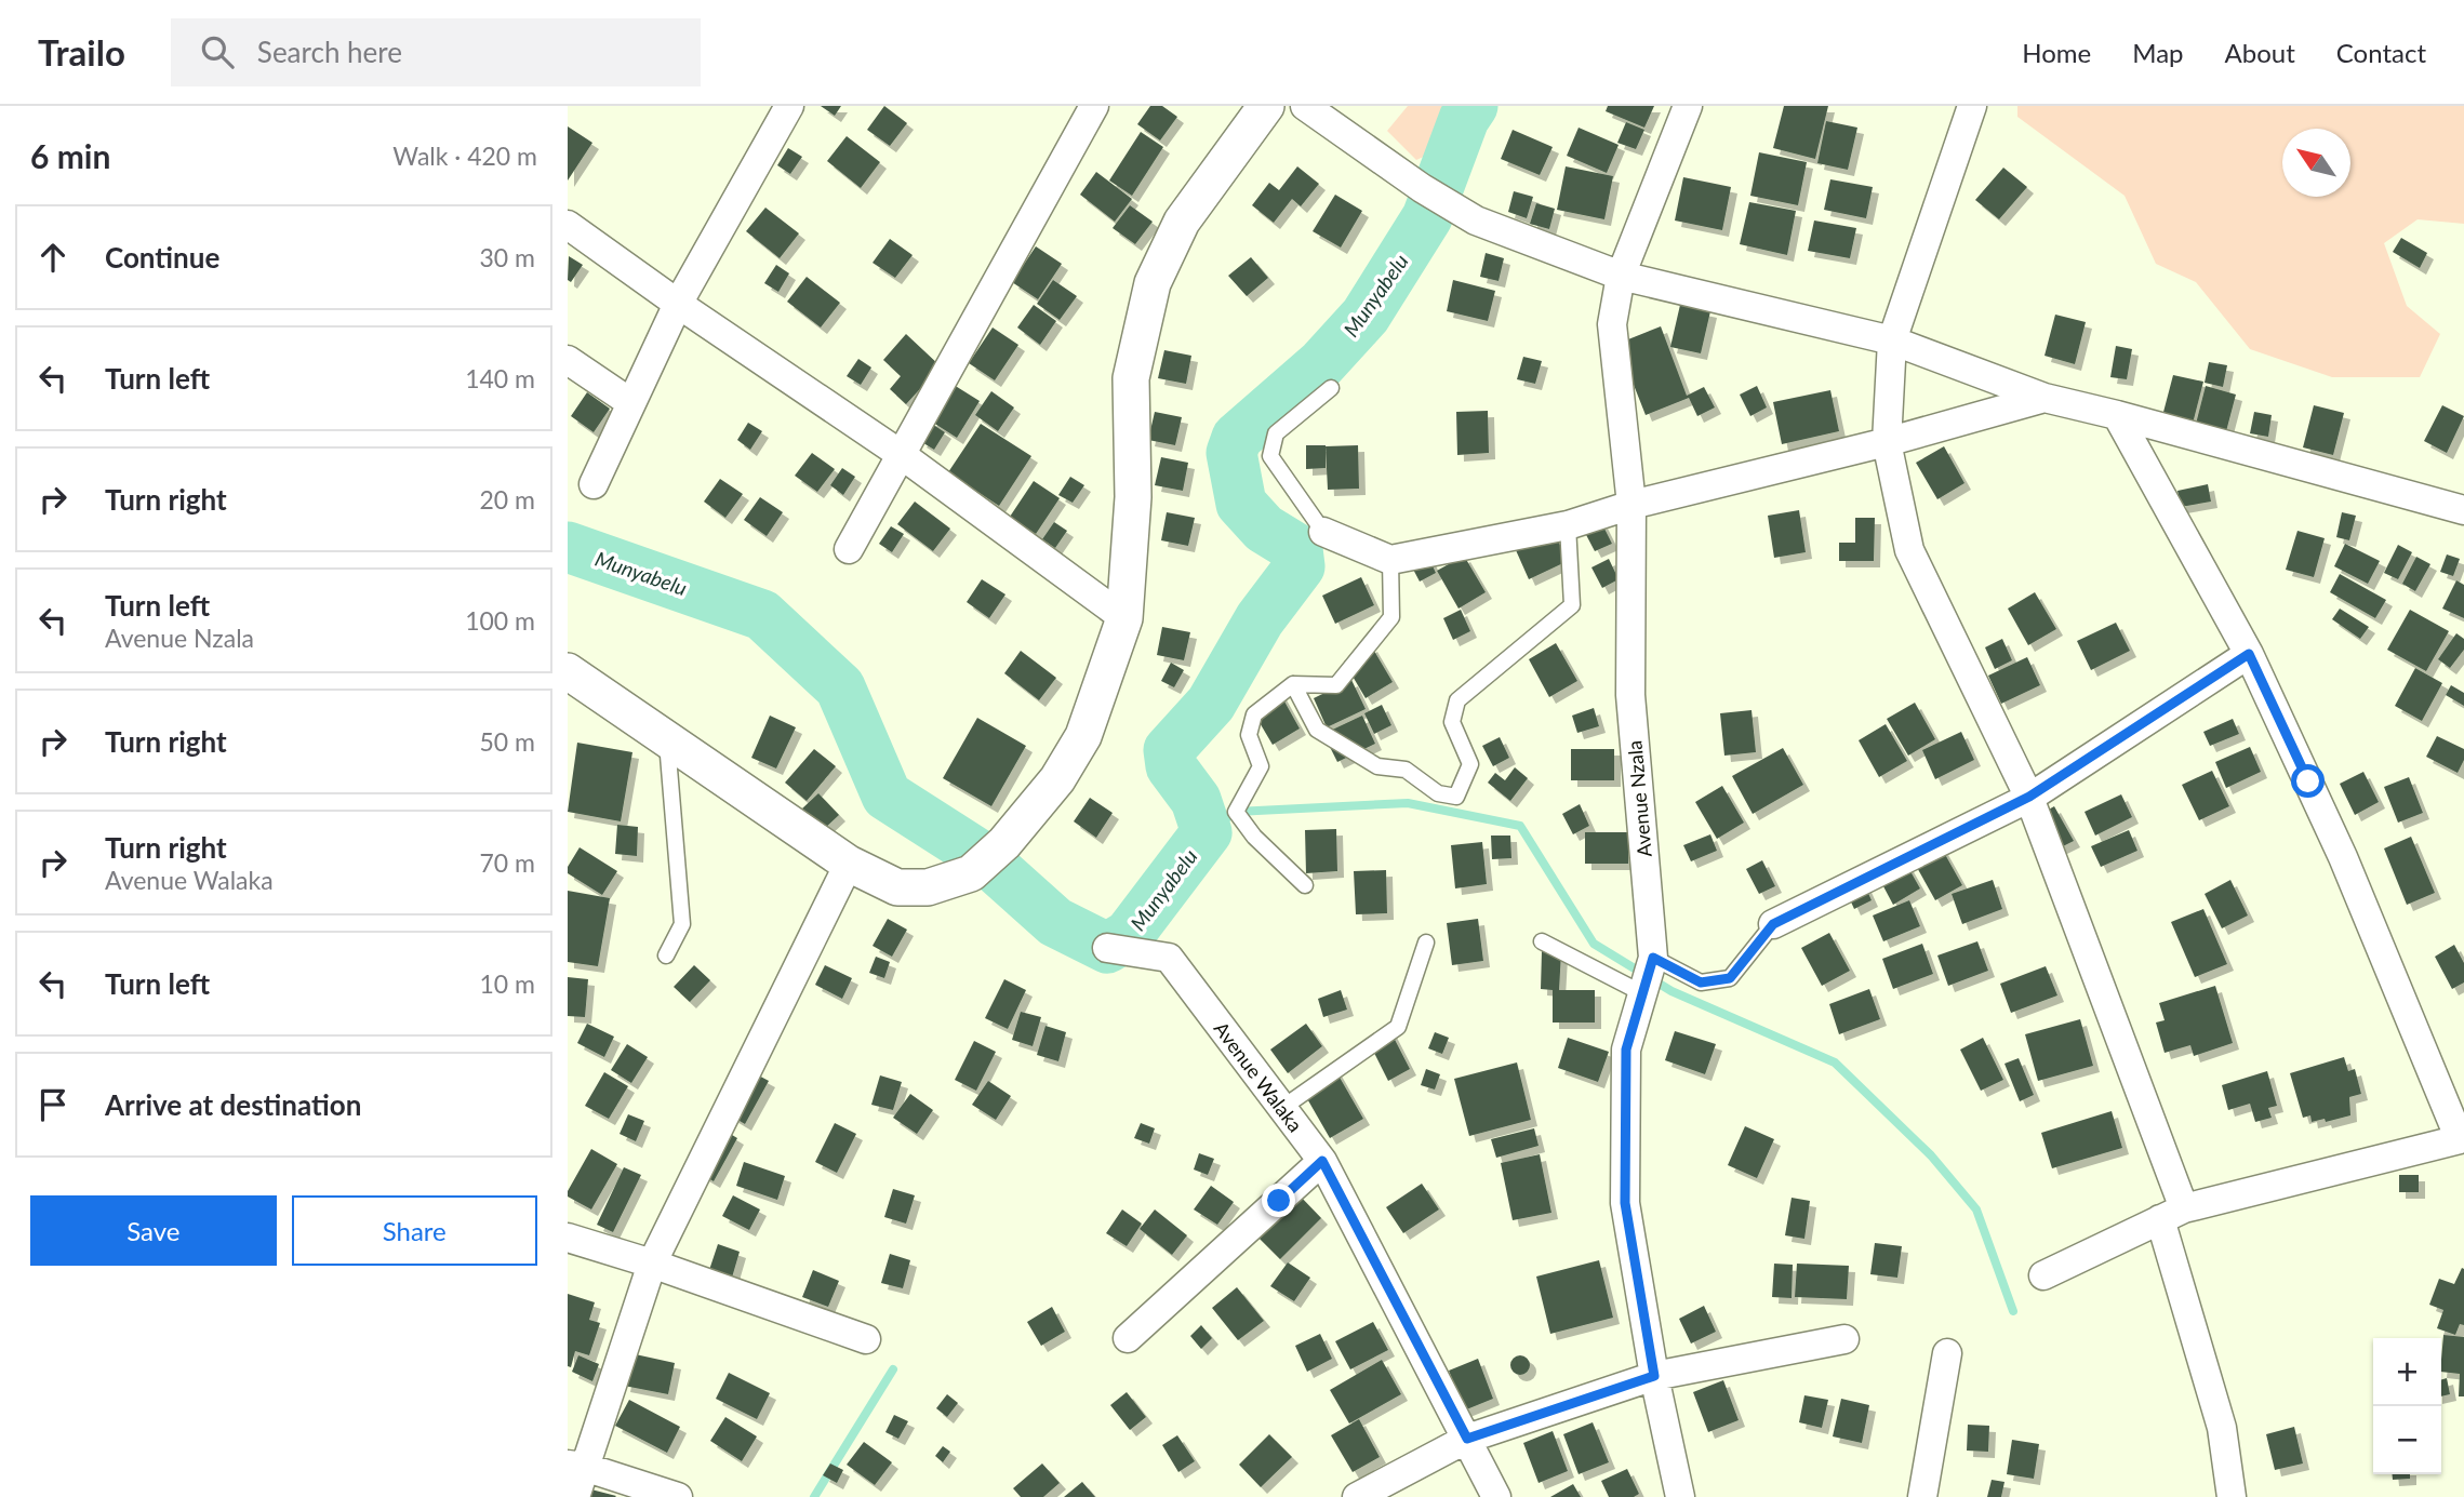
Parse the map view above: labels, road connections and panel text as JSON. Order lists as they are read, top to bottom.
{
  "streets": {
    "street": ["Avenue Nzala", "Avenue Walaka"]
  },
  "water": ["Munyabelu"],
  "north": "top left",
  "page": {
    "header": "Trailo",
    "search": "Search here",
    "nav": [
      "Home",
      "Map",
      "About",
      "Contact"
    ],
    "heading": ["6 min", "Walk · 420 m"],
    "list": [
      ["Continue", "30 m"],
      ["Turn left", "140 m"],
      ["Turn right", "20 m"],
      ["Turn left", "Avenue Nzala", "100 m"],
      ["Turn right", "50 m"],
      ["Turn right", "Avenue Walaka", "70 m"],
      ["Turn left", "10 m"],
      "Arrive at destination"
    ],
    "buttons": ["Save", "Share"],
    "map_buttons": ["+", "−"]
  }
}
